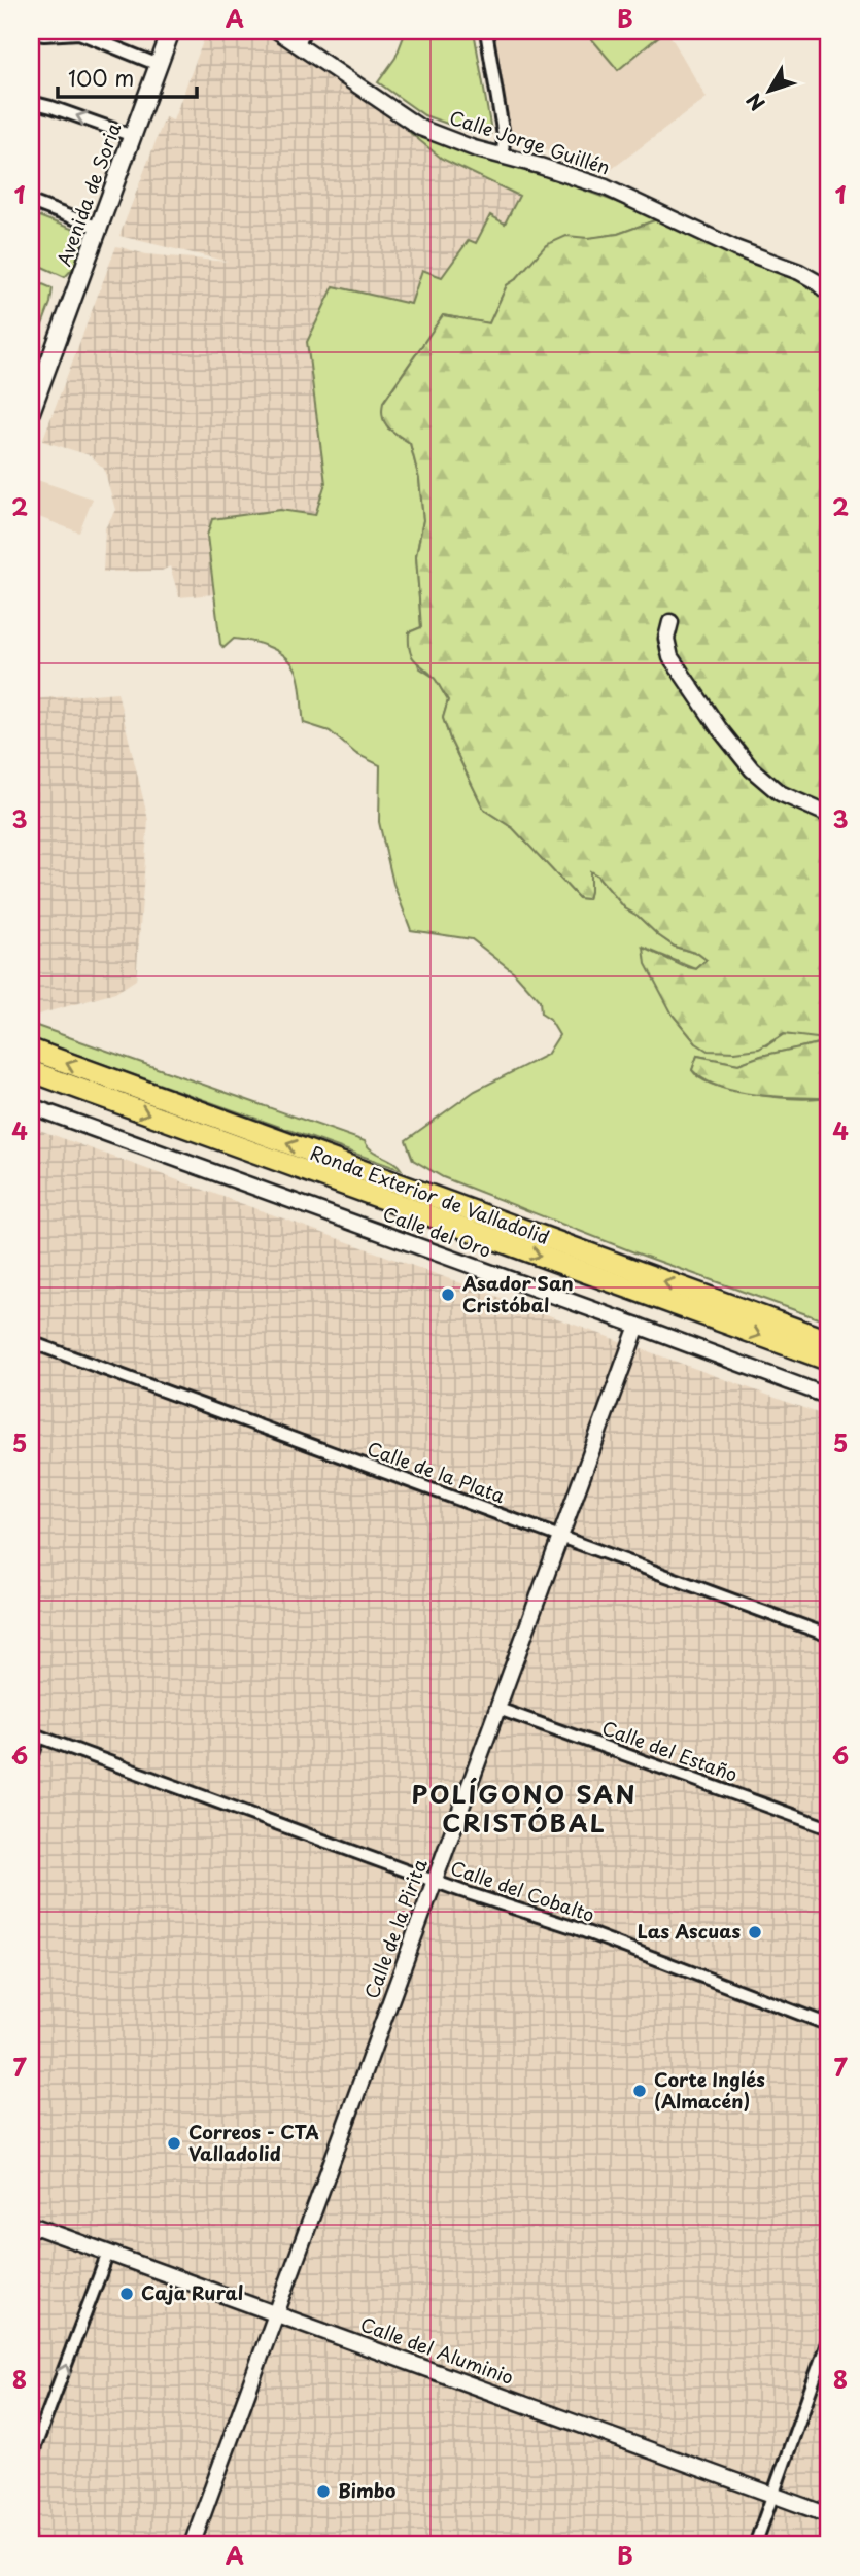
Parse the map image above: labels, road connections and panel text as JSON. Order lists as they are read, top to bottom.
{
  "streets": {
    "highway": ["Ronda Exterior de Valladolid"],
    "main road": ["Avenida de Soria"],
    "street": [
      "Calle Jorge Guillén",
      "Calle del Oro",
      "Calle de la Plata",
      "Calle del Estaño",
      "Calle del Cobalto",
      "Calle de la Pirita",
      "Calle del Aluminio"
    ]
  },
  "crossings": [
    ["Calle del Oro", "Calle de la Pirita"],
    ["Calle de la Plata", "Calle de la Pirita"],
    ["Calle del Estaño", "Calle de la Pirita"],
    ["Calle del Cobalto", "Calle de la Pirita"],
    ["Calle de la Pirita", "Calle del Aluminio"]
  ],
  "districts": ["POLÍGONO SAN CRISTÓBAL"],
  "places": [
    "Asador San Cristóbal",
    "Las Ascuas",
    "Corte Inglés (Almacén)",
    "Correos - CTA Valladolid",
    "Caja Rural",
    "Bimbo"
  ],
  "scale_bar": "100 m",
  "north": "bottom left",
  "grid": {
    "columns": ["A", "B"],
    "rows": [
      "1",
      "2",
      "3",
      "4",
      "5",
      "6",
      "7",
      "8"
    ]
  }
}
